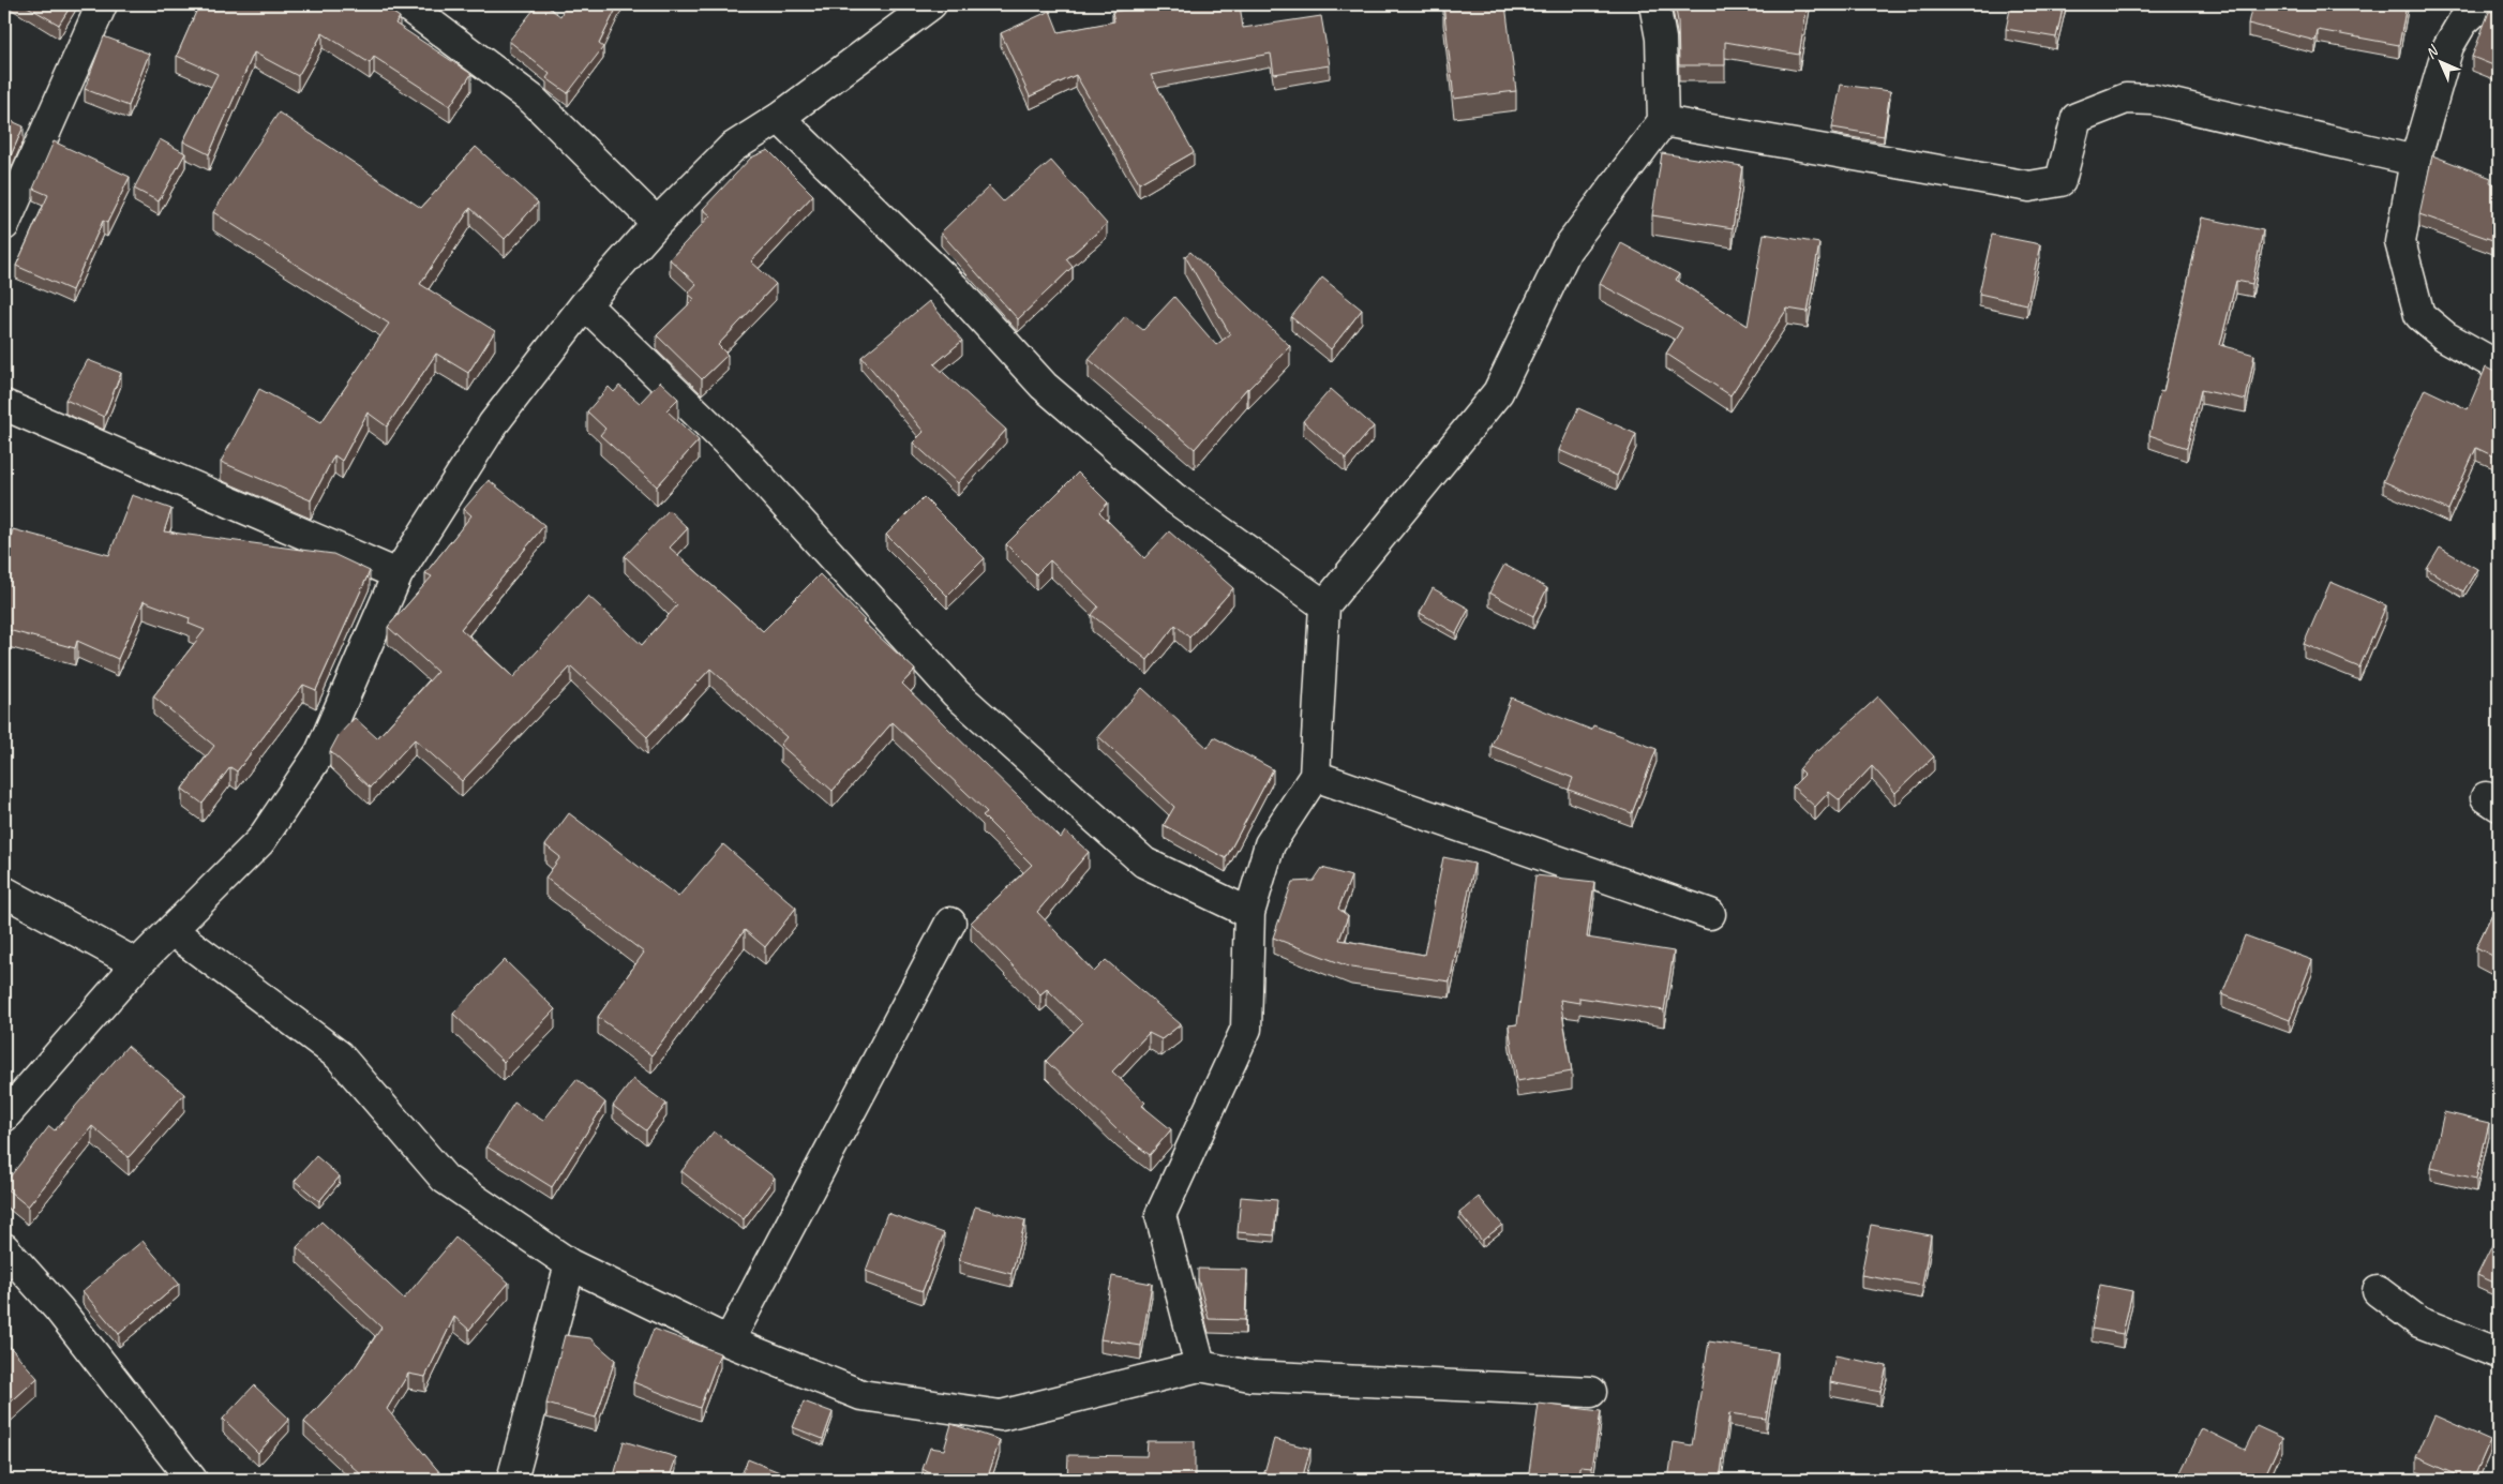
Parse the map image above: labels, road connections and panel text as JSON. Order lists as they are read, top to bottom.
{
  "north": "top left"
}
